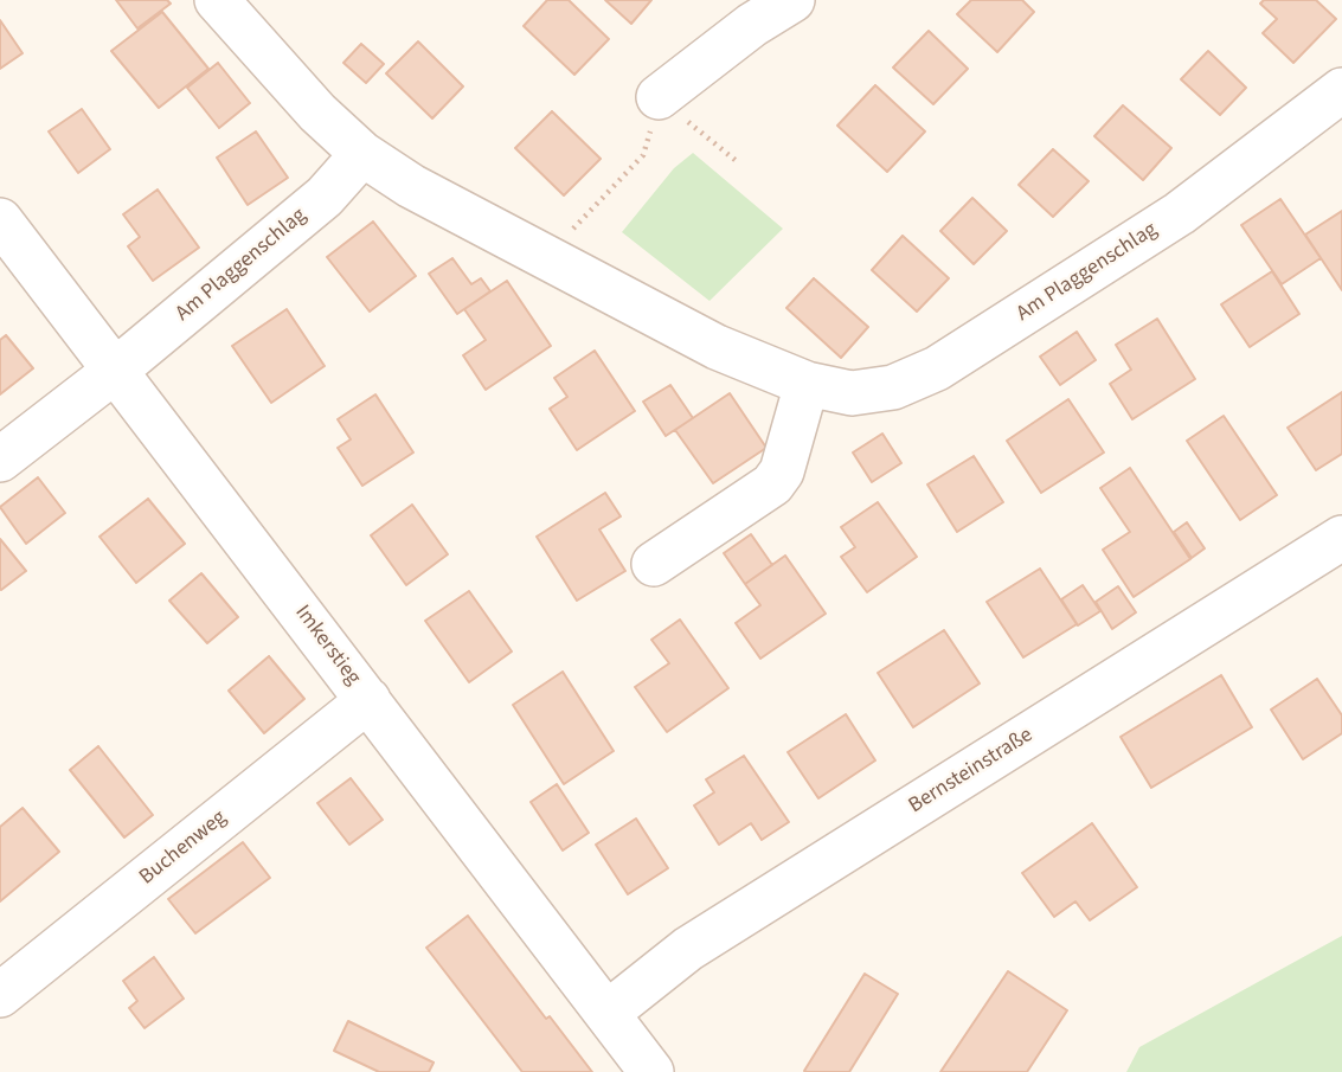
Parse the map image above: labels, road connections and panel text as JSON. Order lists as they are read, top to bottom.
{
  "streets": {
    "street": [
      "Am Plaggenschlag",
      "Imkerstieg",
      "Bernsteinstraße",
      "Buchenweg"
    ]
  },
  "crossings": [
    ["Am Plaggenschlag", "Imkerstieg"],
    ["Imkerstieg", "Bernsteinstraße"],
    ["Imkerstieg", "Buchenweg"]
  ]
}
